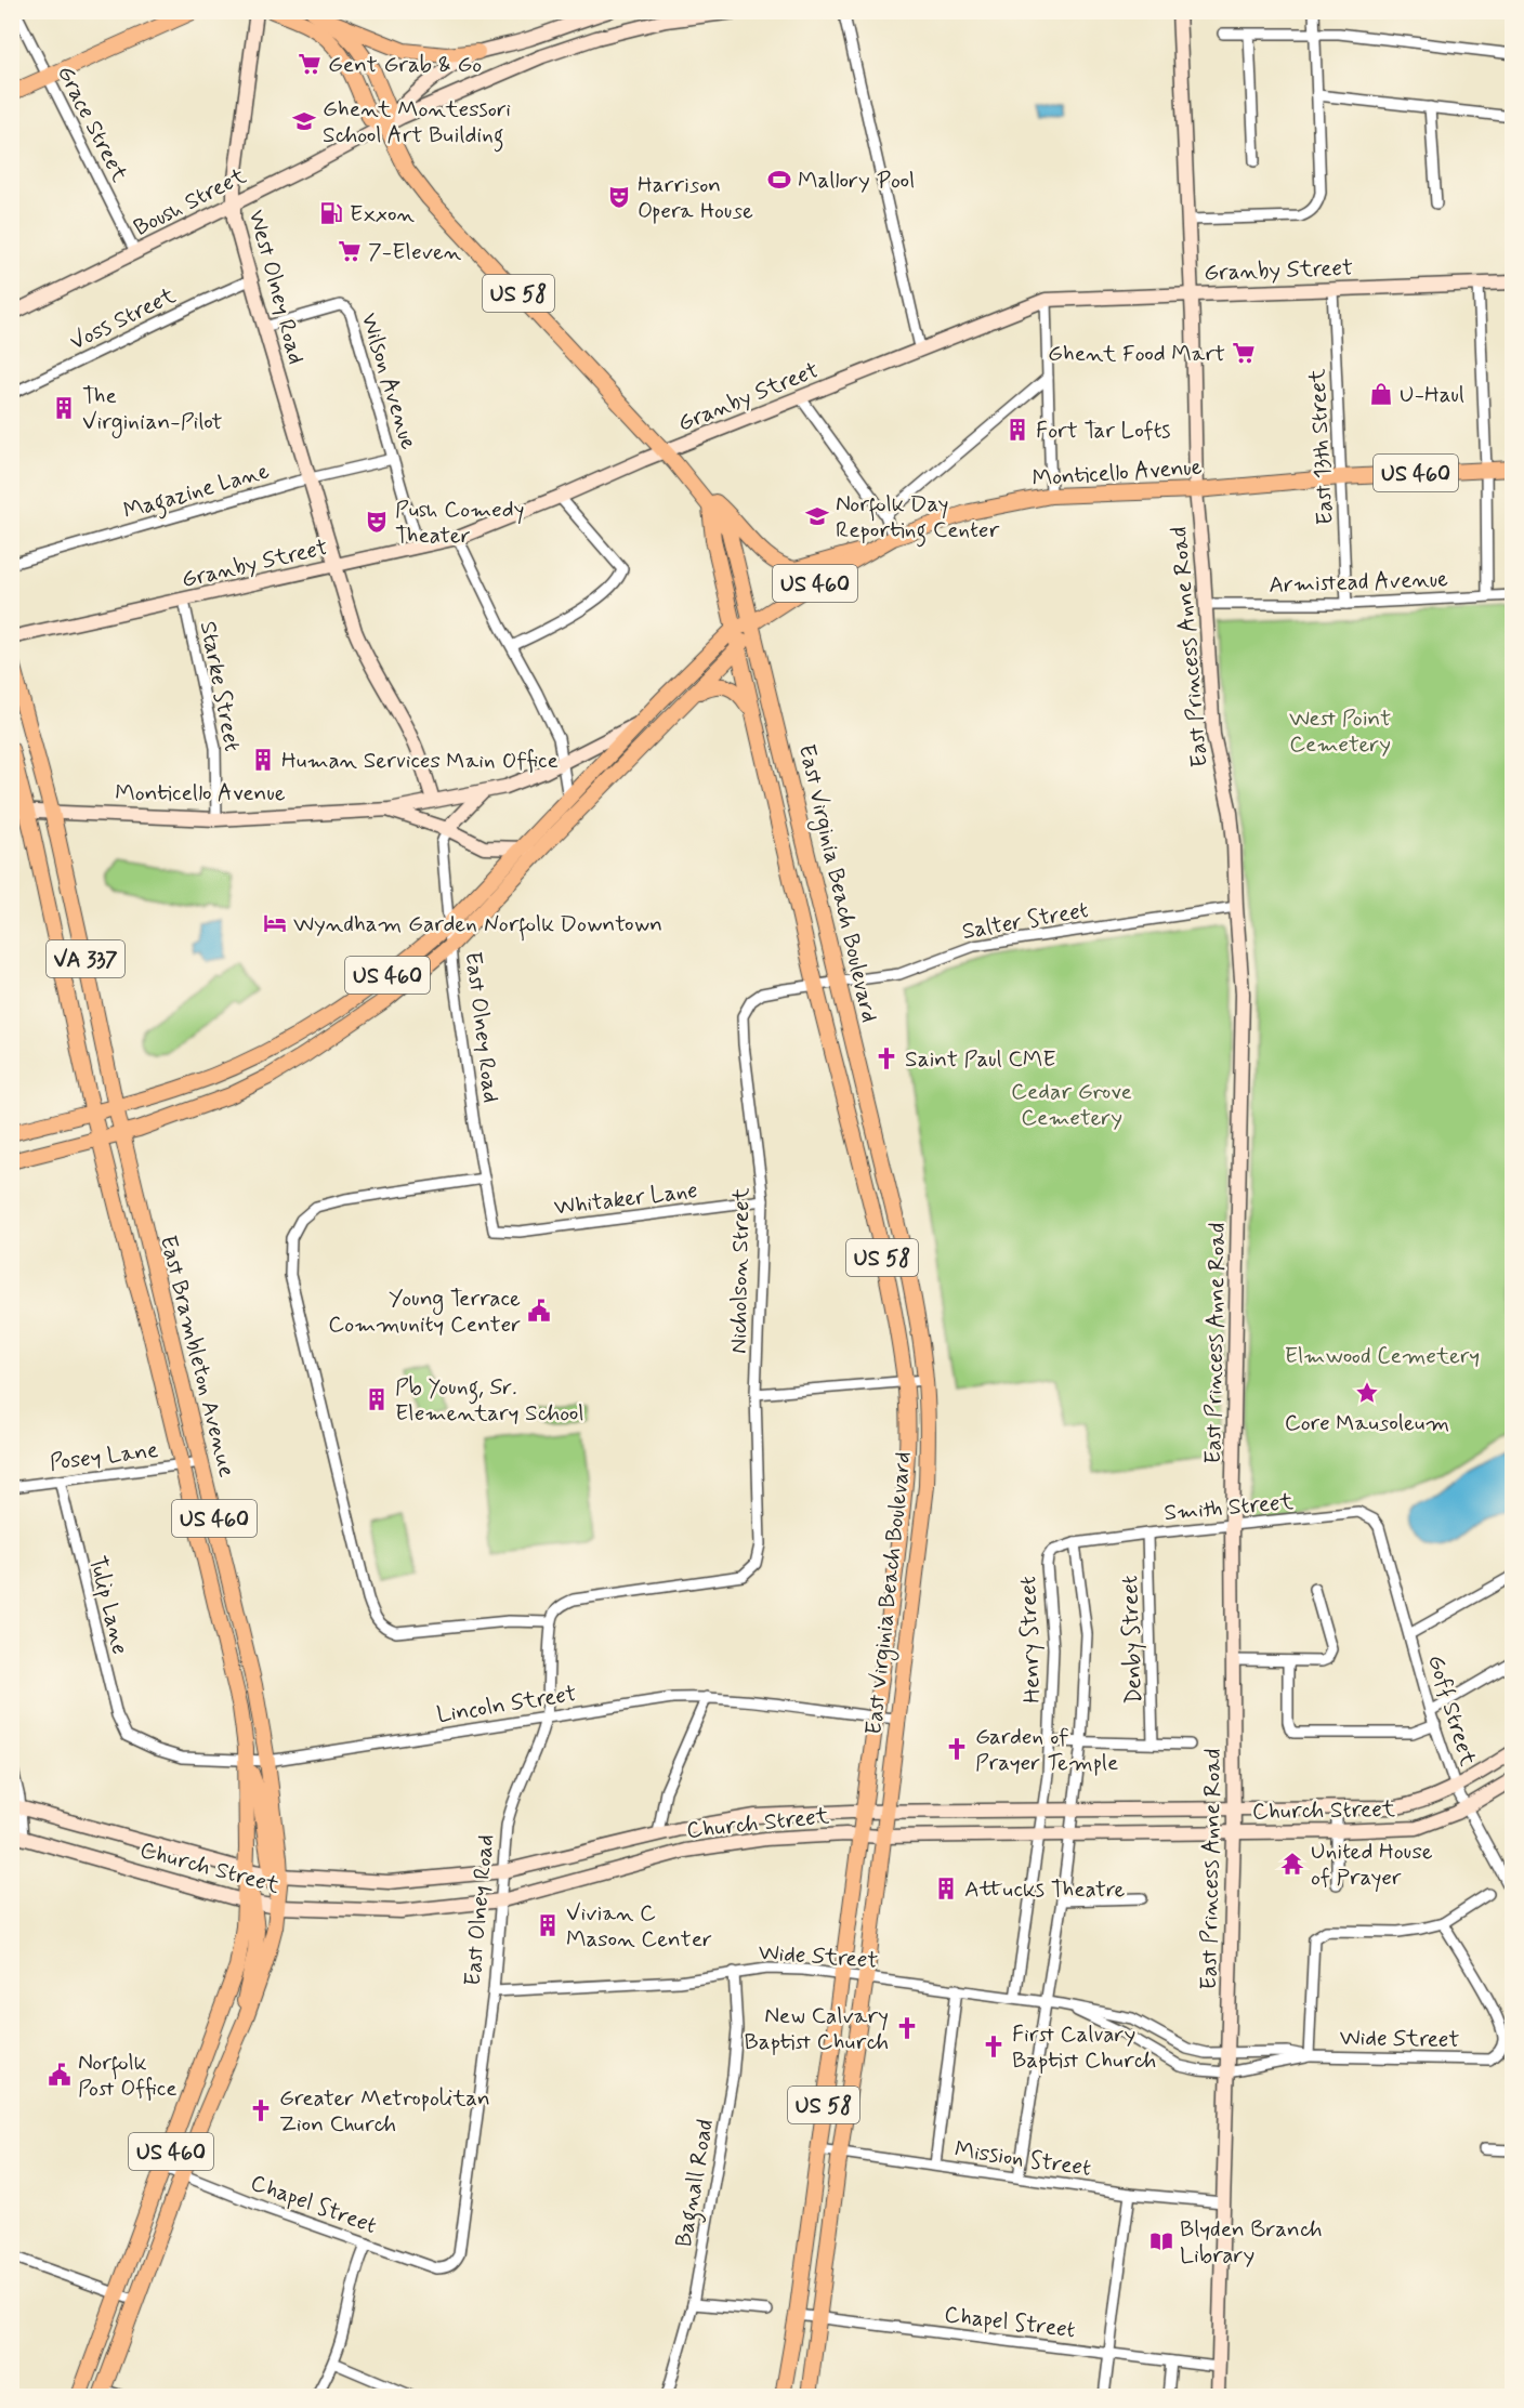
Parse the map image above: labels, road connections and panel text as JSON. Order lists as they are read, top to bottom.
{
  "streets": {
    "main road": [
      "Boush Street",
      "Granby Street",
      "West Olney Road",
      "US 58",
      "Monticello Avenue",
      "US 460",
      "East Princess Anne Road",
      "East Virginia Beach Boulevard",
      "VA 337",
      "East Brambleton Avenue",
      "Church Street"
    ],
    "street": [
      "Grace Street",
      "Voss Street",
      "Wilson Avenue",
      "East 13th Street",
      "Magazine Lane",
      "Armistead Avenue",
      "Starke Street",
      "Salter Street",
      "East Olney Road",
      "Whitaker Lane",
      "Nicholson Street",
      "Posey Lane",
      "Smith Street",
      "Tulip Lane",
      "Henry Street",
      "Denby Street",
      "Lincoln Street",
      "Goff Street",
      "Wide Street",
      "Mission Street",
      "Bagnall Road",
      "Chapel Street"
    ]
  },
  "crossings": [
    ["Grace Street", "Boush Street"],
    ["Boush Street", "West Olney Road"],
    ["Boush Street", "US 58"],
    ["Granby Street", "West Olney Road"],
    ["Granby Street", "US 58"],
    ["Granby Street", "Wilson Avenue"],
    ["Granby Street", "East 13th Street"],
    ["Granby Street", "East Princess Anne Road"],
    ["Granby Street", "Starke Street"],
    ["Granby Street", "East Virginia Beach Boulevard"],
    ["West Olney Road", "Voss Street"],
    ["West Olney Road", "Wilson Avenue"],
    ["West Olney Road", "Magazine Lane"],
    ["US 58", "East Virginia Beach Boulevard"],
    ["Wilson Avenue", "Magazine Lane"],
    ["East 13th Street", "Monticello Avenue"],
    ["East 13th Street", "Armistead Avenue"],
    ["Monticello Avenue", "US 460"],
    ["Monticello Avenue", "East Princess Anne Road"],
    ["Monticello Avenue", "Starke Street"],
    ["Monticello Avenue", "East Virginia Beach Boulevard"],
    ["Monticello Avenue", "VA 337"],
    ["Monticello Avenue", "East Olney Road"],
    ["US 460", "VA 337"],
    ["US 460", "East Olney Road"],
    ["US 460", "East Brambleton Avenue"],
    ["Armistead Avenue", "East Princess Anne Road"],
    ["East Princess Anne Road", "Salter Street"],
    ["East Princess Anne Road", "Smith Street"],
    ["East Princess Anne Road", "Church Street"],
    ["East Princess Anne Road", "Wide Street"],
    ["East Princess Anne Road", "Mission Street"],
    ["East Princess Anne Road", "Chapel Street"],
    ["East Virginia Beach Boulevard", "Salter Street"],
    ["East Virginia Beach Boulevard", "Lincoln Street"],
    ["East Virginia Beach Boulevard", "Church Street"],
    ["East Virginia Beach Boulevard", "Wide Street"],
    ["East Virginia Beach Boulevard", "Mission Street"],
    ["East Virginia Beach Boulevard", "Chapel Street"],
    ["Salter Street", "Nicholson Street"],
    ["VA 337", "East Brambleton Avenue"],
    ["East Olney Road", "Whitaker Lane"],
    ["East Olney Road", "Nicholson Street"],
    ["East Olney Road", "Lincoln Street"],
    ["East Olney Road", "Church Street"],
    ["East Olney Road", "Wide Street"],
    ["East Olney Road", "Chapel Street"],
    ["Whitaker Lane", "Nicholson Street"],
    ["East Brambleton Avenue", "Posey Lane"],
    ["East Brambleton Avenue", "Lincoln Street"],
    ["East Brambleton Avenue", "Church Street"],
    ["East Brambleton Avenue", "Chapel Street"],
    ["Posey Lane", "Tulip Lane"],
    ["Smith Street", "Henry Street"],
    ["Smith Street", "Denby Street"],
    ["Smith Street", "Goff Street"],
    ["Tulip Lane", "Lincoln Street"],
    ["Henry Street", "Church Street"],
    ["Henry Street", "Wide Street"],
    ["Goff Street", "Church Street"],
    ["Wide Street", "Bagnall Road"]
  ],
  "parks": ["West Point Cemetery", "Cedar Grove Cemetery", "Elmwood Cemetery"],
  "places": {
    "supermarket": ["Gent Grab & Go", "7-Eleven", "Ghent Food Mart"],
    "school or university": ["Ghent Montessori School Art Building", "Norfolk Day Reporting Center"],
    "sports": ["Mallory Pool"],
    "theatre": ["Harrison Opera House", "Push Comedy Theater"],
    "fuel station": ["Exxon"],
    "shop": ["U-Haul"],
    "building": [
      "The Virginian-Pilot",
      "Fort Tar Lofts",
      "Human Services Main Office",
      "Pb Young, Sr. Elementary School",
      "Attucks Theatre",
      "Vivian C Mason Center"
    ],
    "hotel": ["Wyndham Garden Norfolk Downtown"],
    "church": [
      "Saint Paul CME",
      "Garden of Prayer Temple",
      "New Calvary Baptist Church",
      "First Calvary Baptist Church",
      "Greater Metropolitan Zion Church"
    ],
    "public building": ["Young Terrace Community Center", "Norfolk Post Office"],
    "place": ["Core Mausoleum"],
    "temple": ["United House of Prayer"],
    "library": ["Blyden Branch Library"]
  }
}
